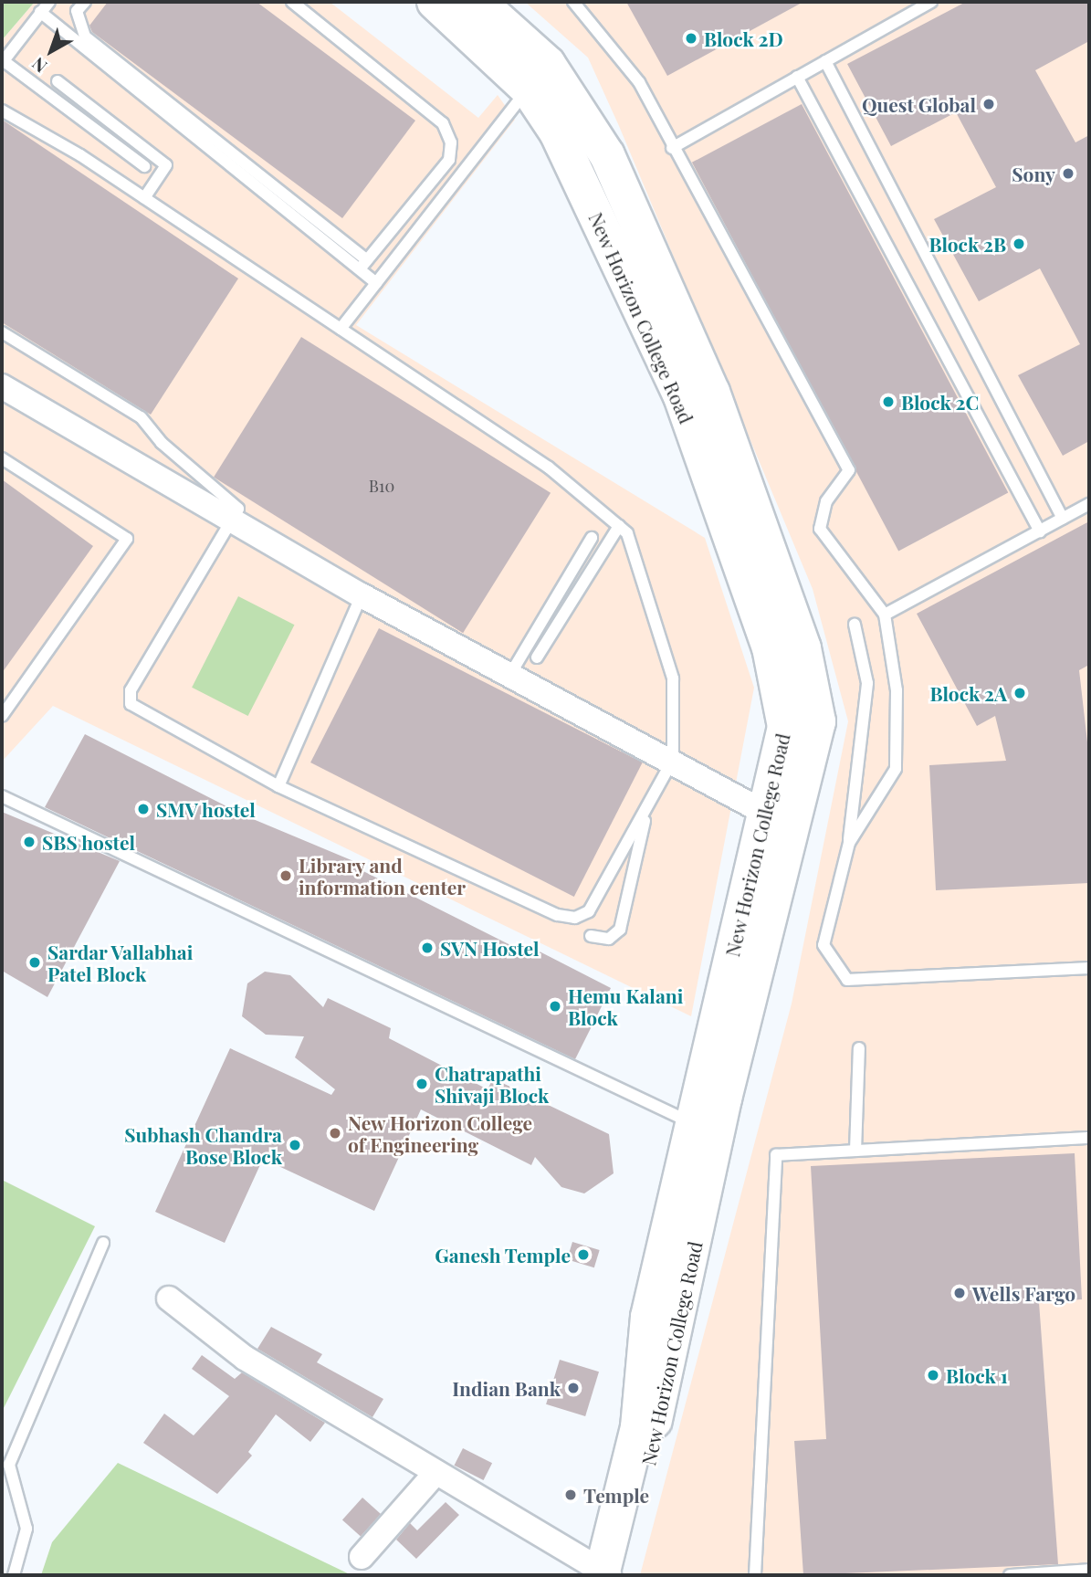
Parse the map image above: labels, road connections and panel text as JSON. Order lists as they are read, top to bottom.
{
  "streets": {
    "main road": ["New Horizon College Road"]
  },
  "places": [
    "Block 2D",
    "Quest Global",
    "Sony",
    "Block 2B",
    "Block 2C",
    "Block 2A",
    "SMV hostel",
    "SBS hostel",
    "Library and information center",
    "SVN Hostel",
    "Sardar Vallabhai Patel Block",
    "Hemu Kalani Block",
    "Chatrapathi Shivaji Block",
    "New Horizon College of Engineering",
    "Subhash Chandra Bose Block",
    "Ganesh Temple",
    "Wells Fargo",
    "Block 1",
    "Indian Bank",
    "Temple"
  ],
  "house_numbers": ["B10"],
  "north": "bottom left"
}
